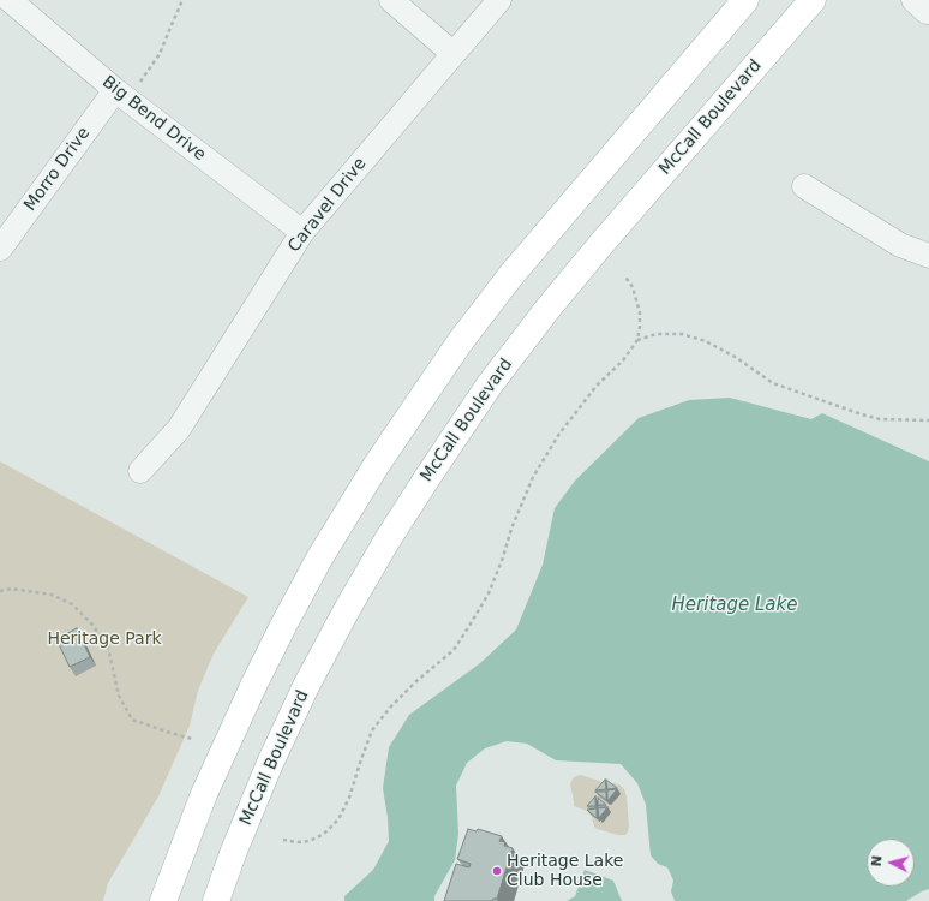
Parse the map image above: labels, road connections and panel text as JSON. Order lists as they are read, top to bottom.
{
  "streets": {
    "main road": ["McCall Boulevard"],
    "street": ["Big Bend Drive", "Morro Drive", "Caravel Drive"]
  },
  "crossings": [
    ["Big Bend Drive", "Morro Drive"],
    ["Big Bend Drive", "Caravel Drive"]
  ],
  "water": ["Heritage Lake"],
  "parks": ["Heritage Park"],
  "places": ["Heritage Lake Club House"],
  "north": "left"
}
